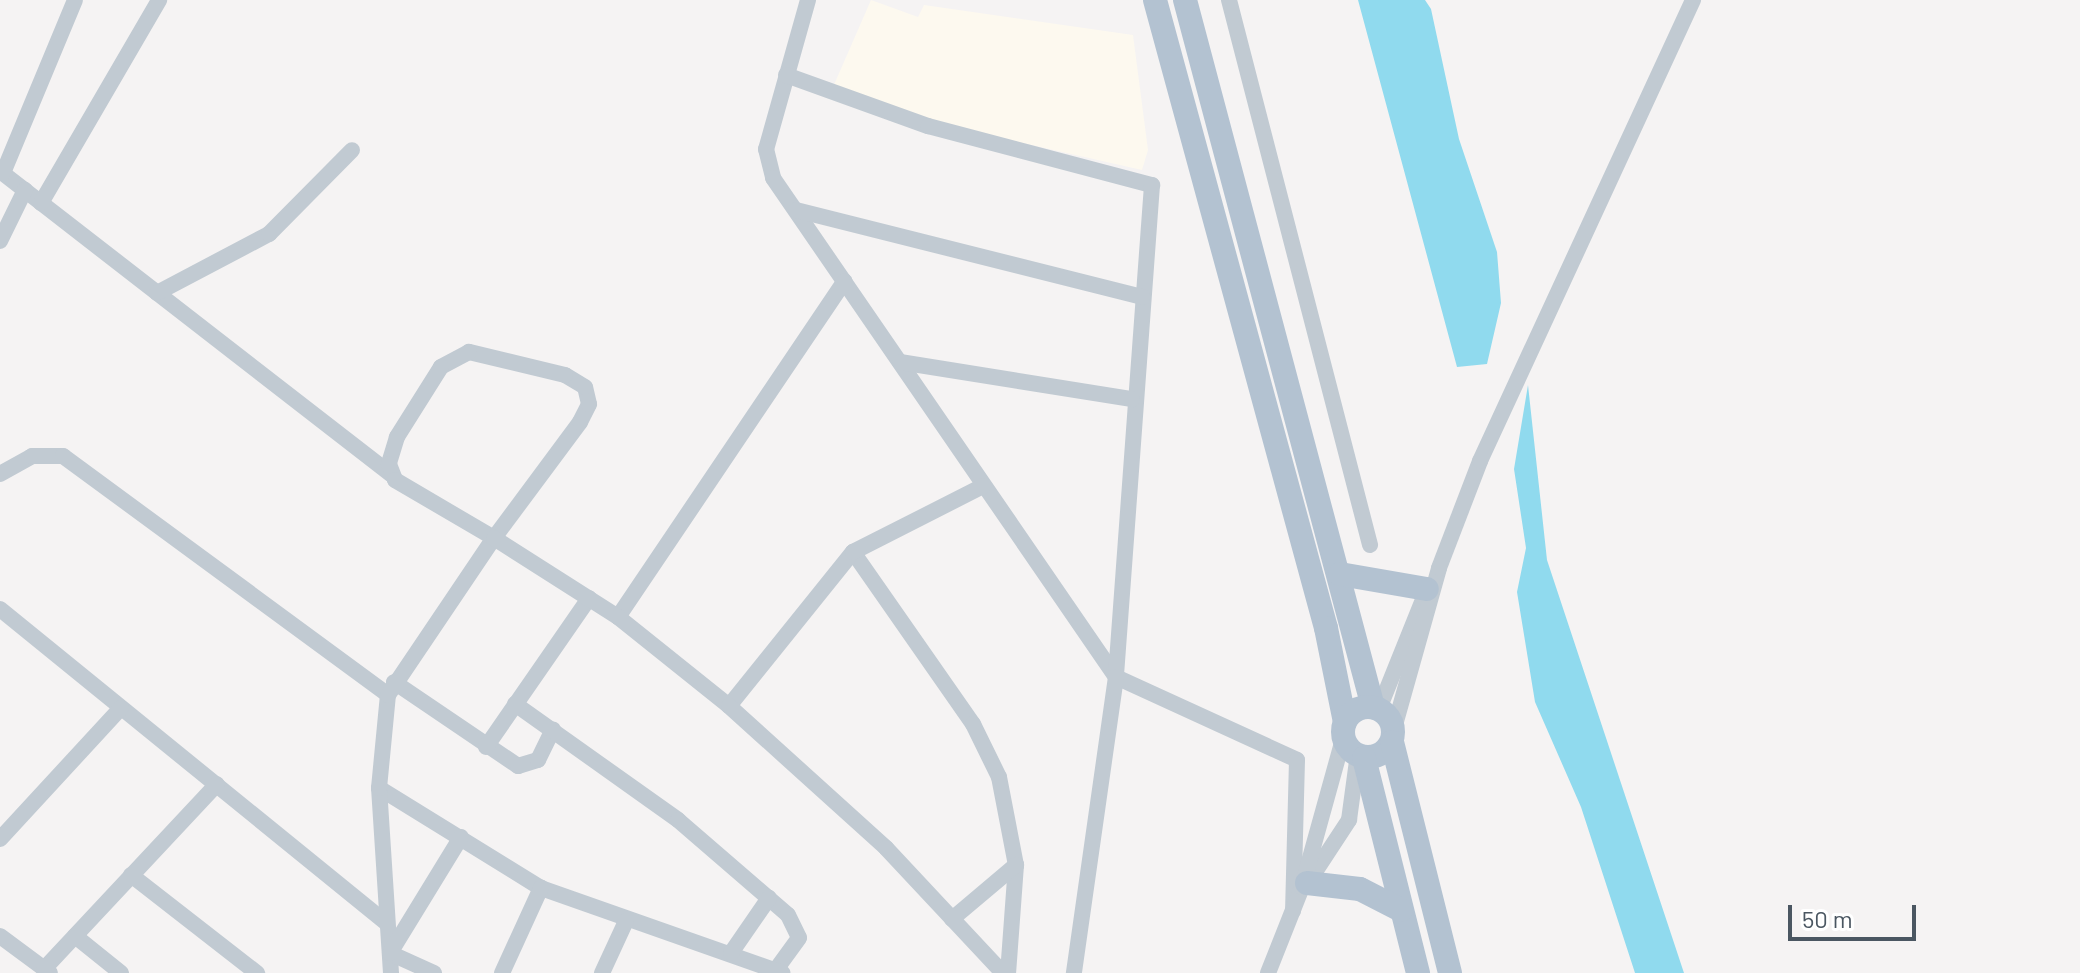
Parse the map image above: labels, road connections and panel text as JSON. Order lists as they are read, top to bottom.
{
  "scale_bar": "50 m"
}
